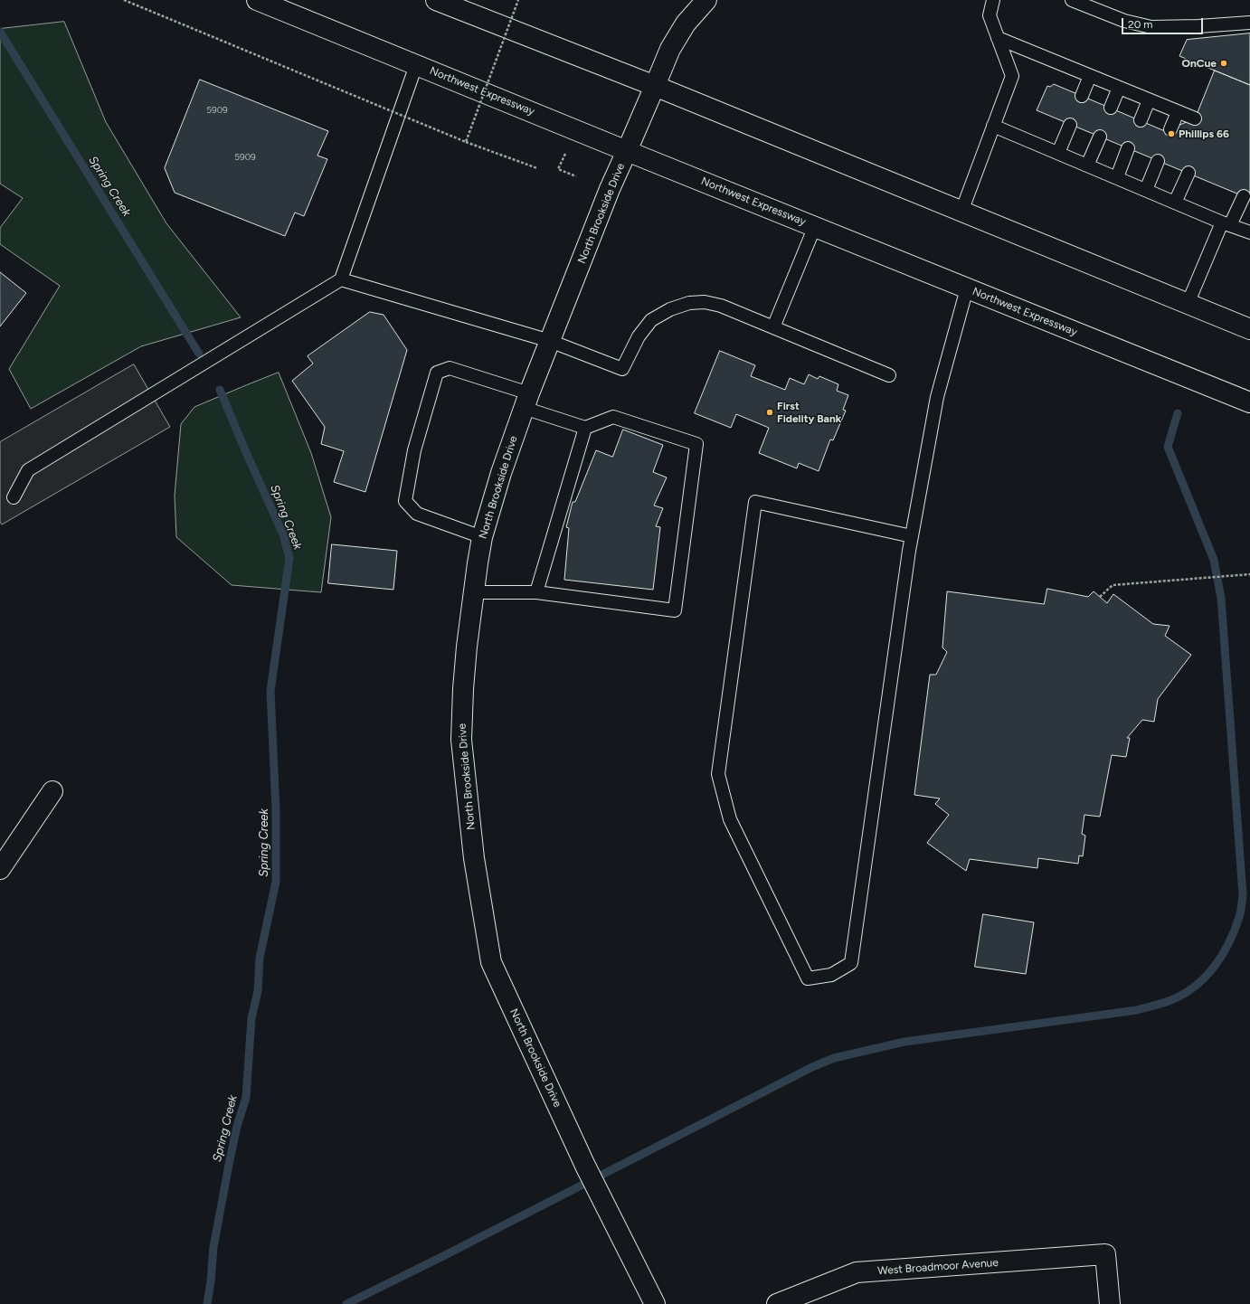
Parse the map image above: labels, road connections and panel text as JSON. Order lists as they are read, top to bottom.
{
  "streets": {
    "main road": ["Northwest Expressway", "North Brookside Drive", "West Broadmoor Avenue"]
  },
  "crossings": [
    ["Northwest Expressway", "North Brookside Drive"]
  ],
  "water": ["Spring Creek"],
  "places": ["OnCue", "Phillips 66", "First Fidelity Bank"],
  "house_numbers": ["5909", "5909"],
  "scale_bar": "20 m"
}
